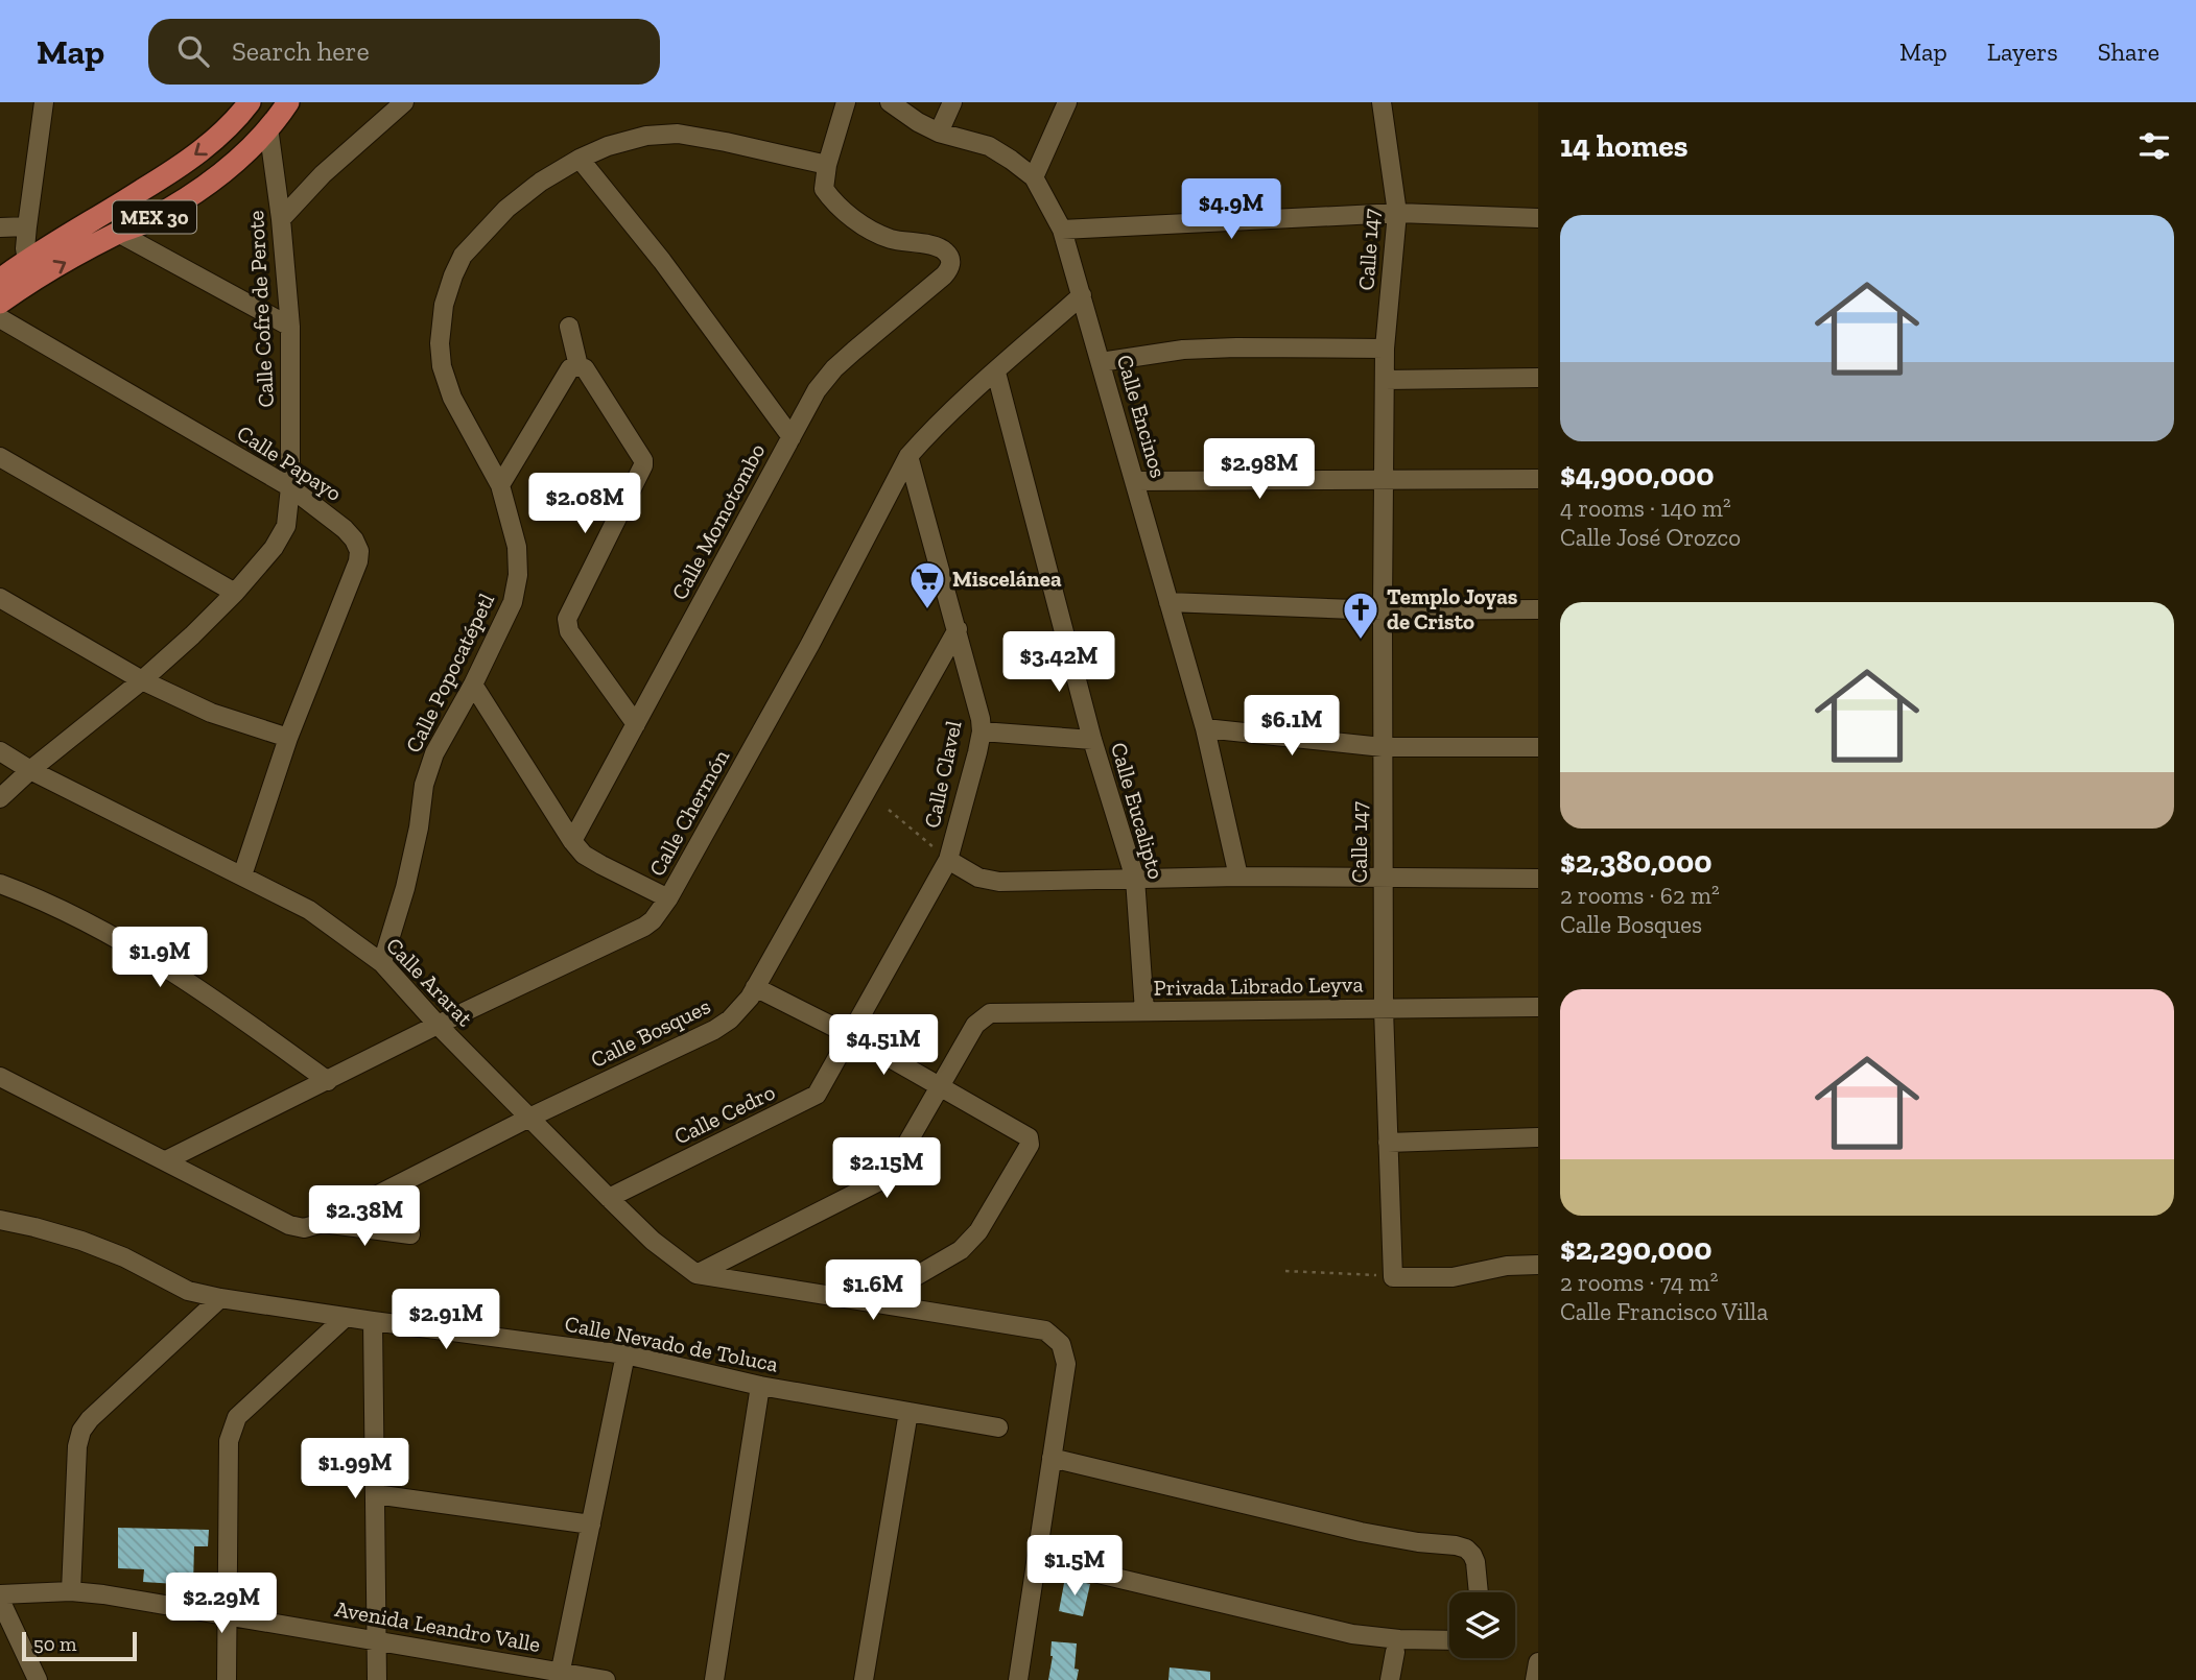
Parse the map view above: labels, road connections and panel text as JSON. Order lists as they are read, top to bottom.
{
  "streets": {
    "main road": ["MEX 30"],
    "street": [
      "Calle 147",
      "Calle Cofre de Perote",
      "Calle Encinos",
      "Calle Papayo",
      "Calle Momotombo",
      "Calle Popocatépetl",
      "Calle Clavel",
      "Calle Eucalipto",
      "Calle Chermón",
      "Calle Ararat",
      "Privada Librado Leyva",
      "Calle Bosques",
      "Calle Cedro",
      "Calle Nevado de Toluca",
      "Avenida Leandro Valle"
    ]
  },
  "crossings": [
    ["MEX 30", "Calle Cofre de Perote"],
    ["Calle 147", "Privada Librado Leyva"],
    ["Calle Cofre de Perote", "Calle Papayo"],
    ["Calle Cofre de Perote", "Calle Ararat"],
    ["Calle Encinos", "Calle Chermón"],
    ["Calle Papayo", "Calle Ararat"],
    ["Calle Momotombo", "Calle Popocatépetl"],
    ["Calle Popocatépetl", "Calle Ararat"],
    ["Calle Clavel", "Calle Chermón"],
    ["Calle Clavel", "Calle Bosques"],
    ["Calle Clavel", "Calle Cedro"],
    ["Calle Eucalipto", "Calle Chermón"],
    ["Calle Eucalipto", "Privada Librado Leyva"],
    ["Calle Chermón", "Calle Ararat"],
    ["Calle Chermón", "Calle Bosques"],
    ["Calle Ararat", "Calle Bosques"],
    ["Calle Ararat", "Calle Cedro"]
  ],
  "places": {
    "supermarket": ["Miscelánea"],
    "church": ["Templo Joyas de Cristo"]
  },
  "scale_bar": "50 m",
  "page": {
    "header": "Map",
    "search": "Search here",
    "nav": ["Map", "Layers", "Share"],
    "heading": "14 homes",
    "price": [
      "$4.9M",
      "$2.98M",
      "$2.08M",
      "$3.42M",
      "$6.1M",
      "$1.9M",
      "$4.51M",
      "$2.15M",
      "$2.38M",
      "$1.6M",
      "$2.91M",
      "$1.99M",
      "$1.5M",
      "$2.29M"
    ],
    "list": [
      {
        "name": "$4,900,000",
        "note": "4 rooms · 140 m² · Calle José Orozco"
      },
      {
        "name": "$2,380,000",
        "note": "2 rooms · 62 m² · Calle Bosques"
      },
      {
        "name": "$2,290,000",
        "note": "2 rooms · 74 m² · Calle Francisco Villa"
      }
    ],
    "scale": "50 m"
  }
}
